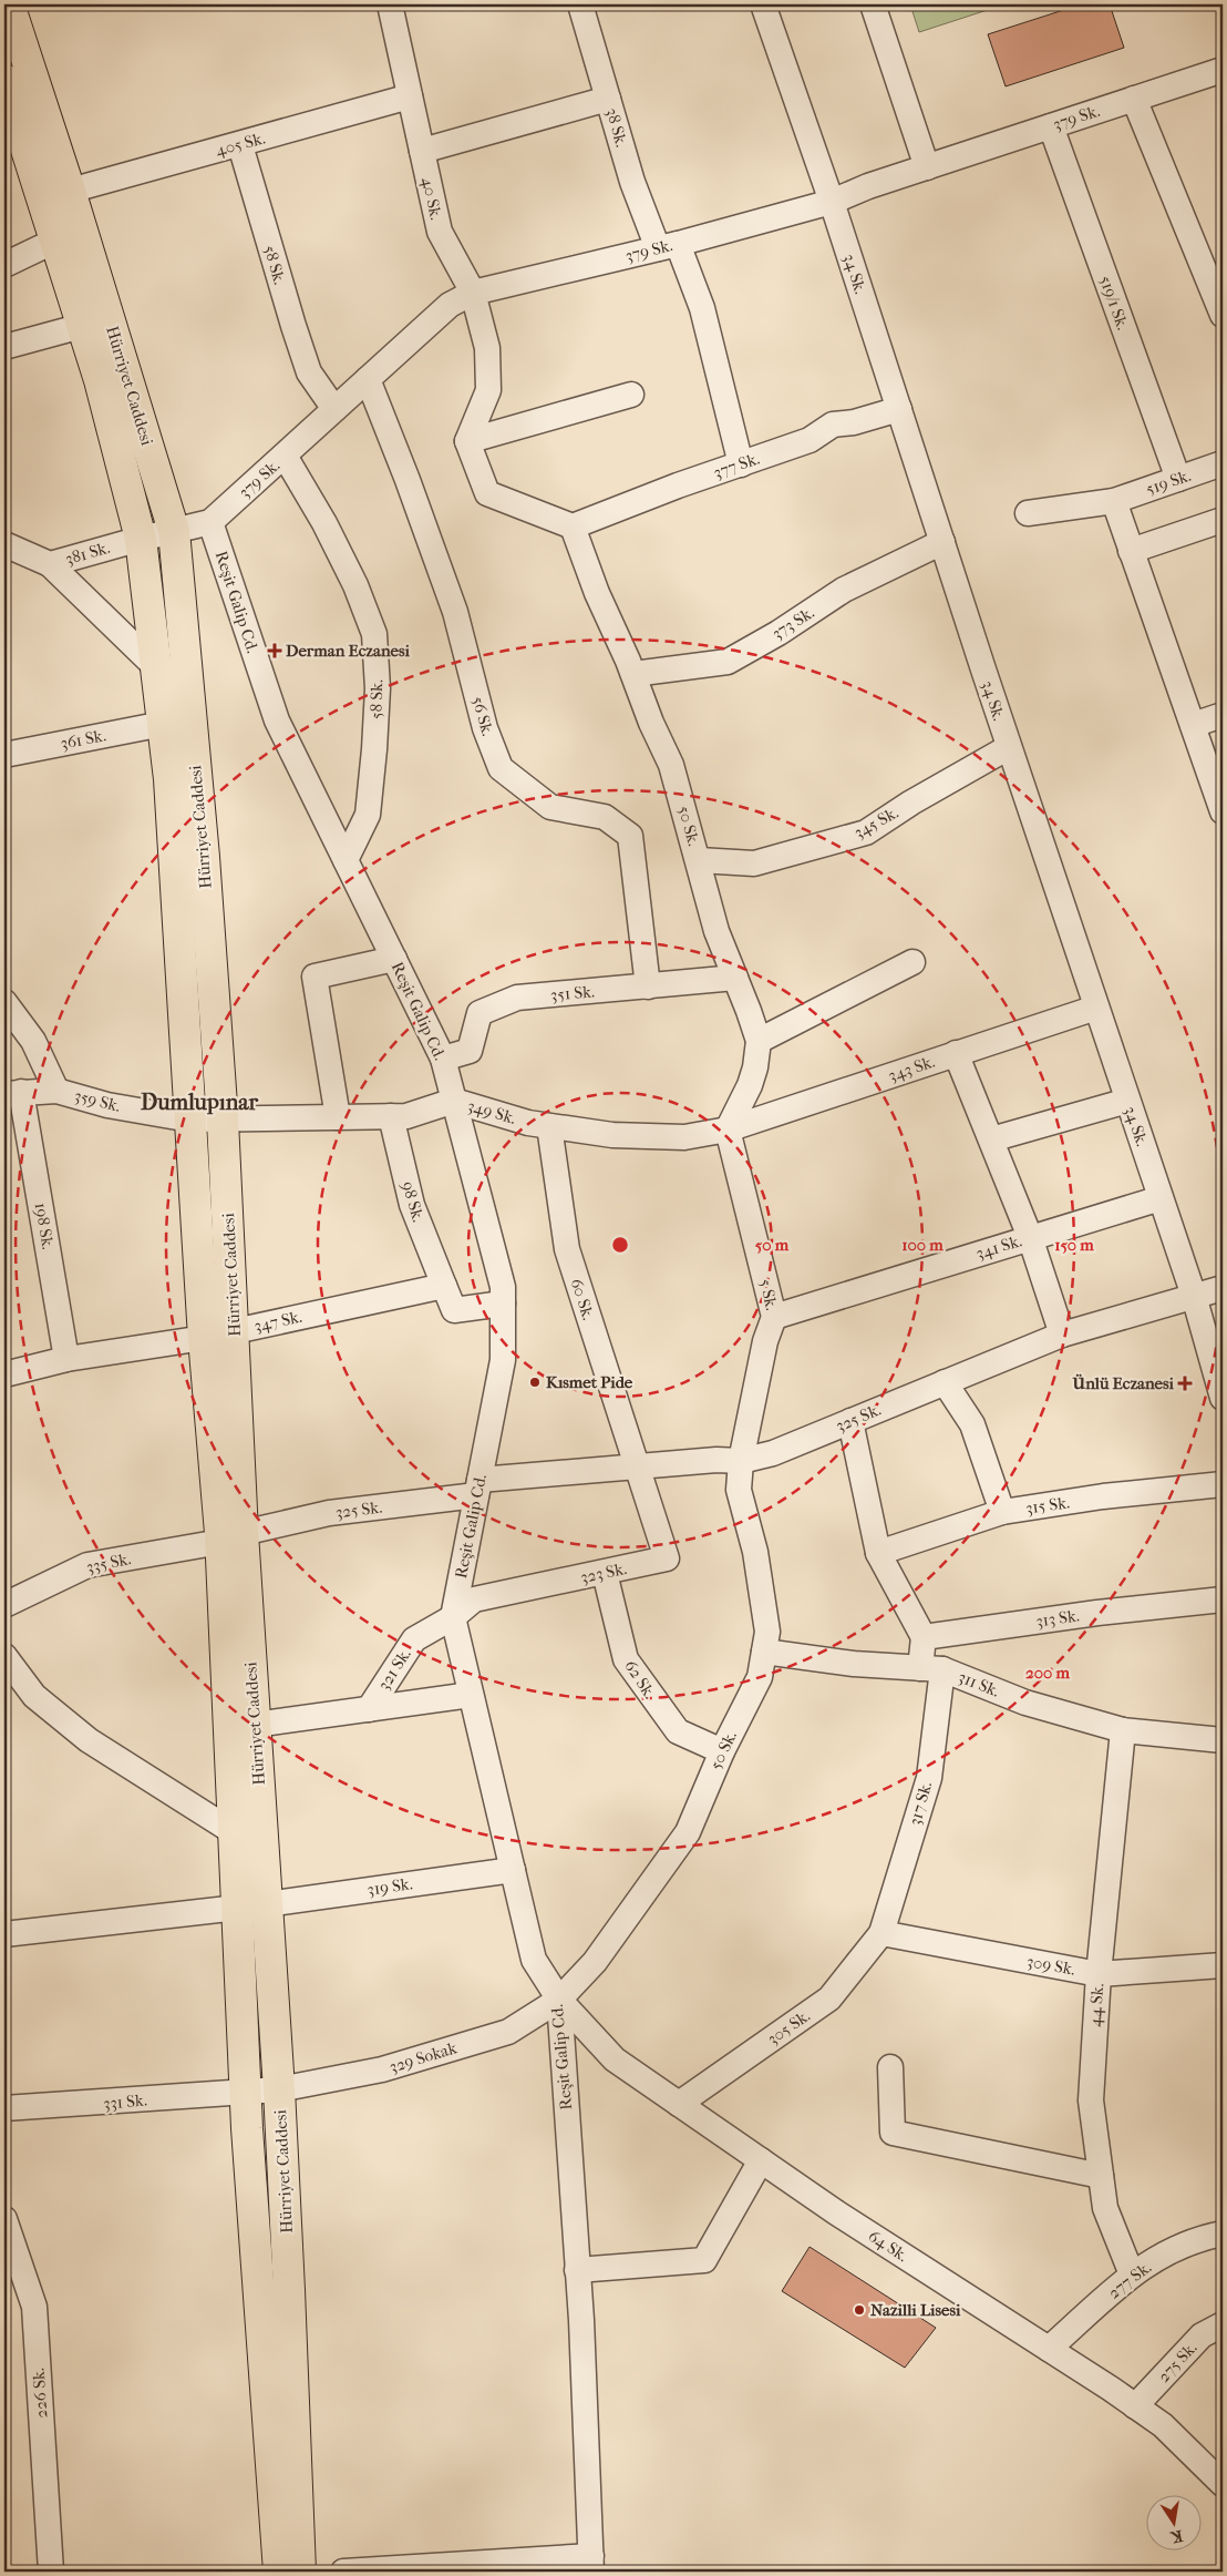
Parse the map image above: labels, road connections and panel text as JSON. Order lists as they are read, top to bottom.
{
  "streets": {
    "main road": ["Hürriyet Caddesi"],
    "street": [
      "379 Sk.",
      "38 Sk.",
      "405 Sk.",
      "40 Sk.",
      "58 Sk.",
      "34 Sk.",
      "519/1 Sk.",
      "377 Sk.",
      "519 Sk.",
      "381 Sk.",
      "Reşit Galip Cd.",
      "373 Sk.",
      "56 Sk.",
      "361 Sk.",
      "345 Sk.",
      "50 Sk.",
      "351 Sk.",
      "343 Sk.",
      "359 Sk.",
      "349 Sk.",
      "98 Sk.",
      "198 Sk.",
      "341 Sk.",
      "5 Sk.",
      "60 Sk.",
      "347 Sk.",
      "325 Sk.",
      "315 Sk.",
      "335 Sk.",
      "323 Sk.",
      "313 Sk.",
      "321 Sk.",
      "62 Sk.",
      "311 Sk.",
      "317 Sk.",
      "319 Sk.",
      "309 Sk.",
      "44 Sk.",
      "305 Sk.",
      "329 Sokak",
      "331 Sk.",
      "64 Sk.",
      "277 Sk.",
      "275 Sk.",
      "226 Sk."
    ]
  },
  "crossings": [
    ["379 Sk.", "38 Sk."],
    ["379 Sk.", "40 Sk."],
    ["379 Sk.", "58 Sk."],
    ["379 Sk.", "34 Sk."],
    ["379 Sk.", "519/1 Sk."],
    ["379 Sk.", "Hürriyet Caddesi"],
    ["379 Sk.", "381 Sk."],
    ["379 Sk.", "Reşit Galip Cd."],
    ["379 Sk.", "56 Sk."],
    ["38 Sk.", "377 Sk."],
    ["405 Sk.", "40 Sk."],
    ["405 Sk.", "58 Sk."],
    ["405 Sk.", "Hürriyet Caddesi"],
    ["58 Sk.", "Reşit Galip Cd."],
    ["34 Sk.", "377 Sk."],
    ["34 Sk.", "373 Sk."],
    ["34 Sk.", "345 Sk."],
    ["34 Sk.", "343 Sk."],
    ["34 Sk.", "341 Sk."],
    ["34 Sk.", "325 Sk."],
    ["519/1 Sk.", "519 Sk."],
    ["Hürriyet Caddesi", "381 Sk."],
    ["Hürriyet Caddesi", "361 Sk."],
    ["Hürriyet Caddesi", "359 Sk."],
    ["Hürriyet Caddesi", "349 Sk."],
    ["Hürriyet Caddesi", "347 Sk."],
    ["Hürriyet Caddesi", "325 Sk."],
    ["Hürriyet Caddesi", "335 Sk."],
    ["Hürriyet Caddesi", "321 Sk."],
    ["Hürriyet Caddesi", "319 Sk."],
    ["Hürriyet Caddesi", "329 Sokak"],
    ["Hürriyet Caddesi", "331 Sk."],
    ["377 Sk.", "50 Sk."],
    ["Reşit Galip Cd.", "50 Sk."],
    ["Reşit Galip Cd.", "351 Sk."],
    ["Reşit Galip Cd.", "349 Sk."],
    ["Reşit Galip Cd.", "325 Sk."],
    ["Reşit Galip Cd.", "323 Sk."],
    ["Reşit Galip Cd.", "321 Sk."],
    ["Reşit Galip Cd.", "319 Sk."],
    ["Reşit Galip Cd.", "329 Sokak"],
    ["Reşit Galip Cd.", "64 Sk."],
    ["373 Sk.", "50 Sk."],
    ["56 Sk.", "351 Sk."],
    ["345 Sk.", "50 Sk."],
    ["50 Sk.", "351 Sk."],
    ["50 Sk.", "343 Sk."],
    ["50 Sk.", "349 Sk."],
    ["50 Sk.", "5 Sk."],
    ["50 Sk.", "325 Sk."],
    ["50 Sk.", "62 Sk."],
    ["50 Sk.", "311 Sk."],
    ["50 Sk.", "329 Sokak"],
    ["50 Sk.", "64 Sk."],
    ["343 Sk.", "349 Sk."],
    ["343 Sk.", "5 Sk."],
    ["359 Sk.", "349 Sk."],
    ["359 Sk.", "198 Sk."],
    ["349 Sk.", "98 Sk."],
    ["349 Sk.", "5 Sk."],
    ["349 Sk.", "60 Sk."],
    ["98 Sk.", "347 Sk."],
    ["198 Sk.", "347 Sk."],
    ["341 Sk.", "5 Sk."],
    ["5 Sk.", "325 Sk."],
    ["60 Sk.", "325 Sk."],
    ["60 Sk.", "323 Sk."],
    ["325 Sk.", "335 Sk."],
    ["325 Sk.", "323 Sk."],
    ["323 Sk.", "321 Sk."],
    ["323 Sk.", "62 Sk."],
    ["311 Sk.", "317 Sk."],
    ["311 Sk.", "44 Sk."],
    ["317 Sk.", "309 Sk."],
    ["317 Sk.", "305 Sk."],
    ["309 Sk.", "44 Sk."],
    ["309 Sk.", "305 Sk."],
    ["44 Sk.", "277 Sk."],
    ["305 Sk.", "64 Sk."],
    ["329 Sokak", "331 Sk."],
    ["329 Sokak", "64 Sk."],
    ["64 Sk.", "277 Sk."],
    ["64 Sk.", "275 Sk."]
  ],
  "districts": ["Dumlupınar"],
  "places": {
    "health": ["Derman Eczanesi", "Ünlü Eczanesi"],
    "other": ["Kısmet Pide", "Nazilli Lisesi"]
  },
  "north": "bottom",
  "rings": [
    "50 m",
    "100 m",
    "150 m",
    "200 m"
  ]
}
